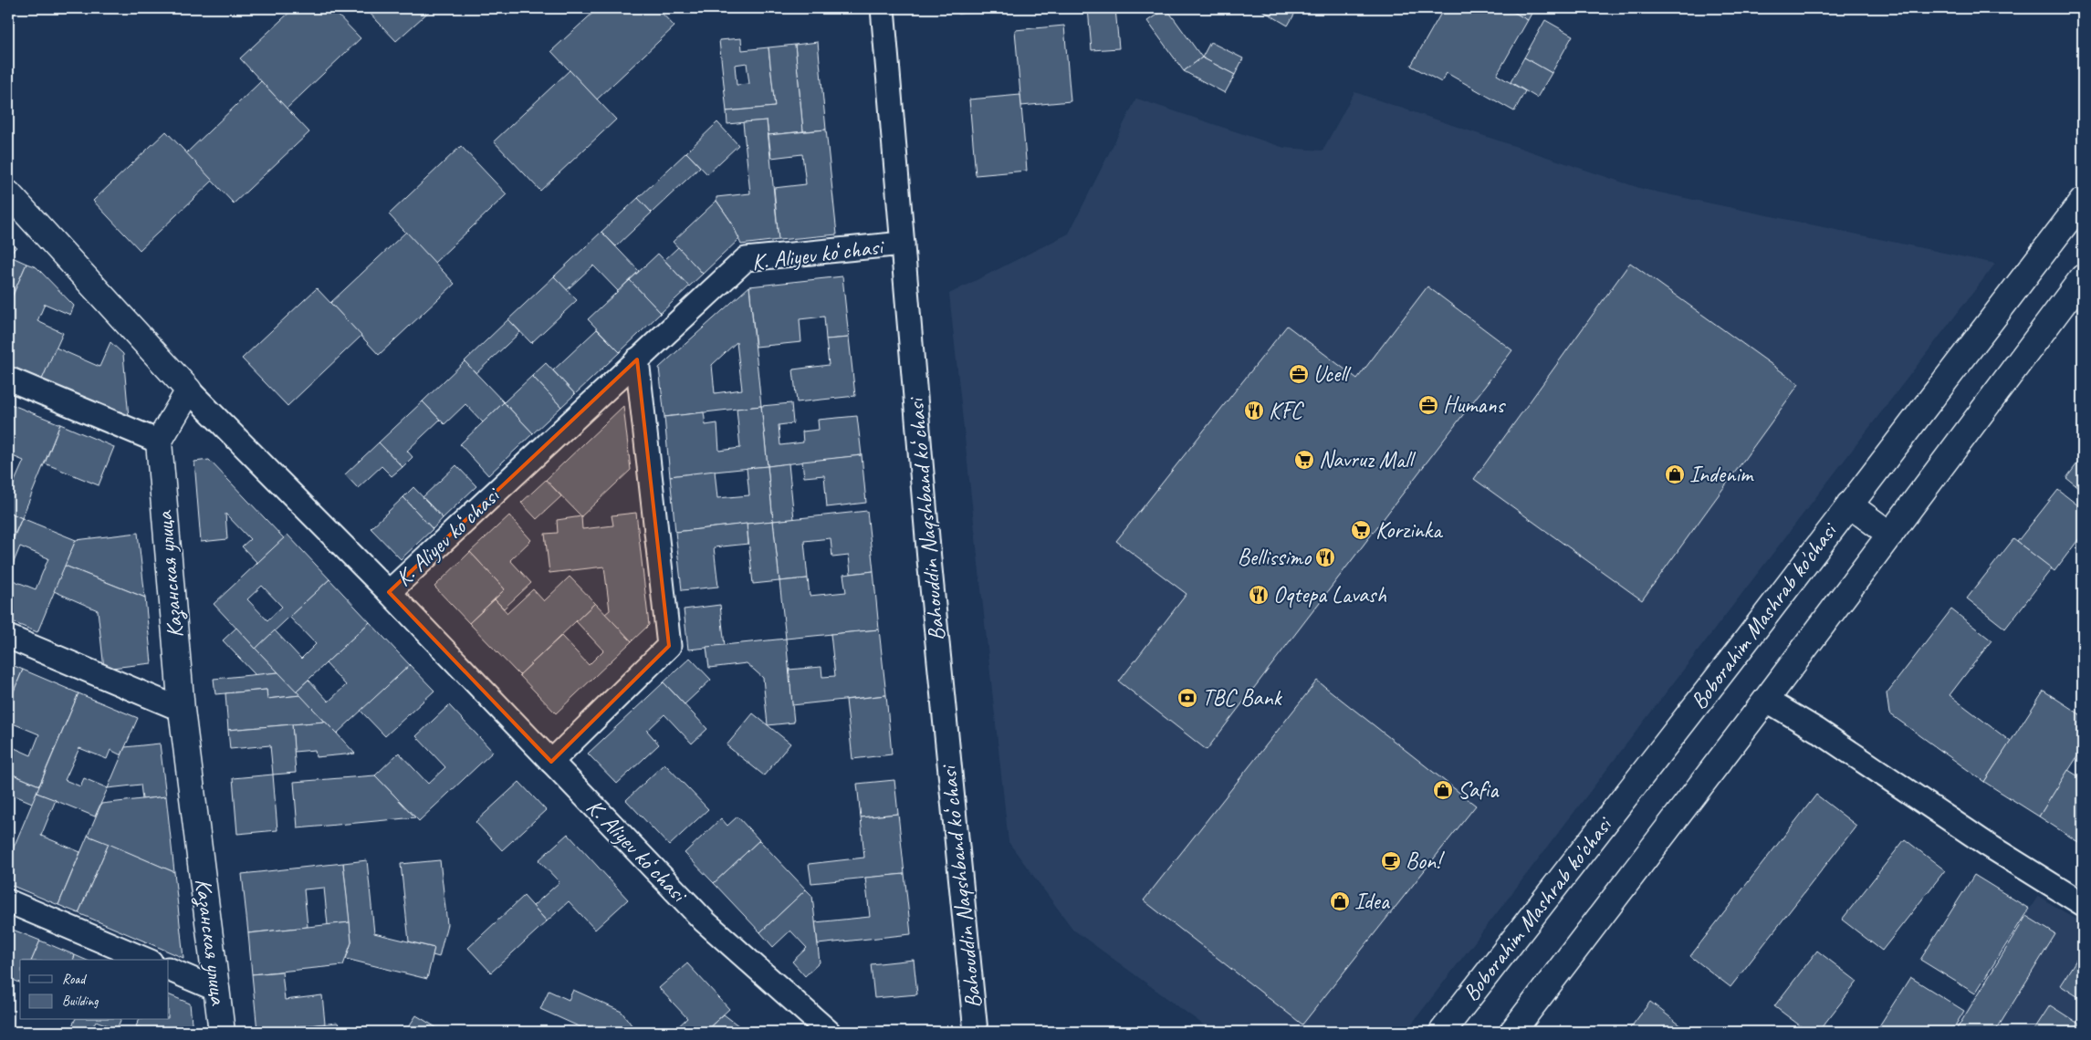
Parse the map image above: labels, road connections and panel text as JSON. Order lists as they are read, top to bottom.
{
  "streets": {
    "main road": ["Казанская улица", "Boborahim Mashrab ko'chasi"],
    "street": ["K. Aliyev koʻchasi", "Bahouddin Naqshband koʻchasi"]
  },
  "crossings": [
    ["K. Aliyev koʻchasi", "Bahouddin Naqshband koʻchasi"]
  ],
  "places": {
    "office": ["Ucell", "Humans"],
    "restaurant": ["KFC", "Bellissimo", "Oqtepa Lavash"],
    "supermarket": ["Navruz Mall", "Korzinka"],
    "shop": ["Indenim", "Safia", "Idea"],
    "bank": ["TBC Bank"],
    "cafe": ["Bon!"]
  },
  "legend": ["Road", "Building"]
}
